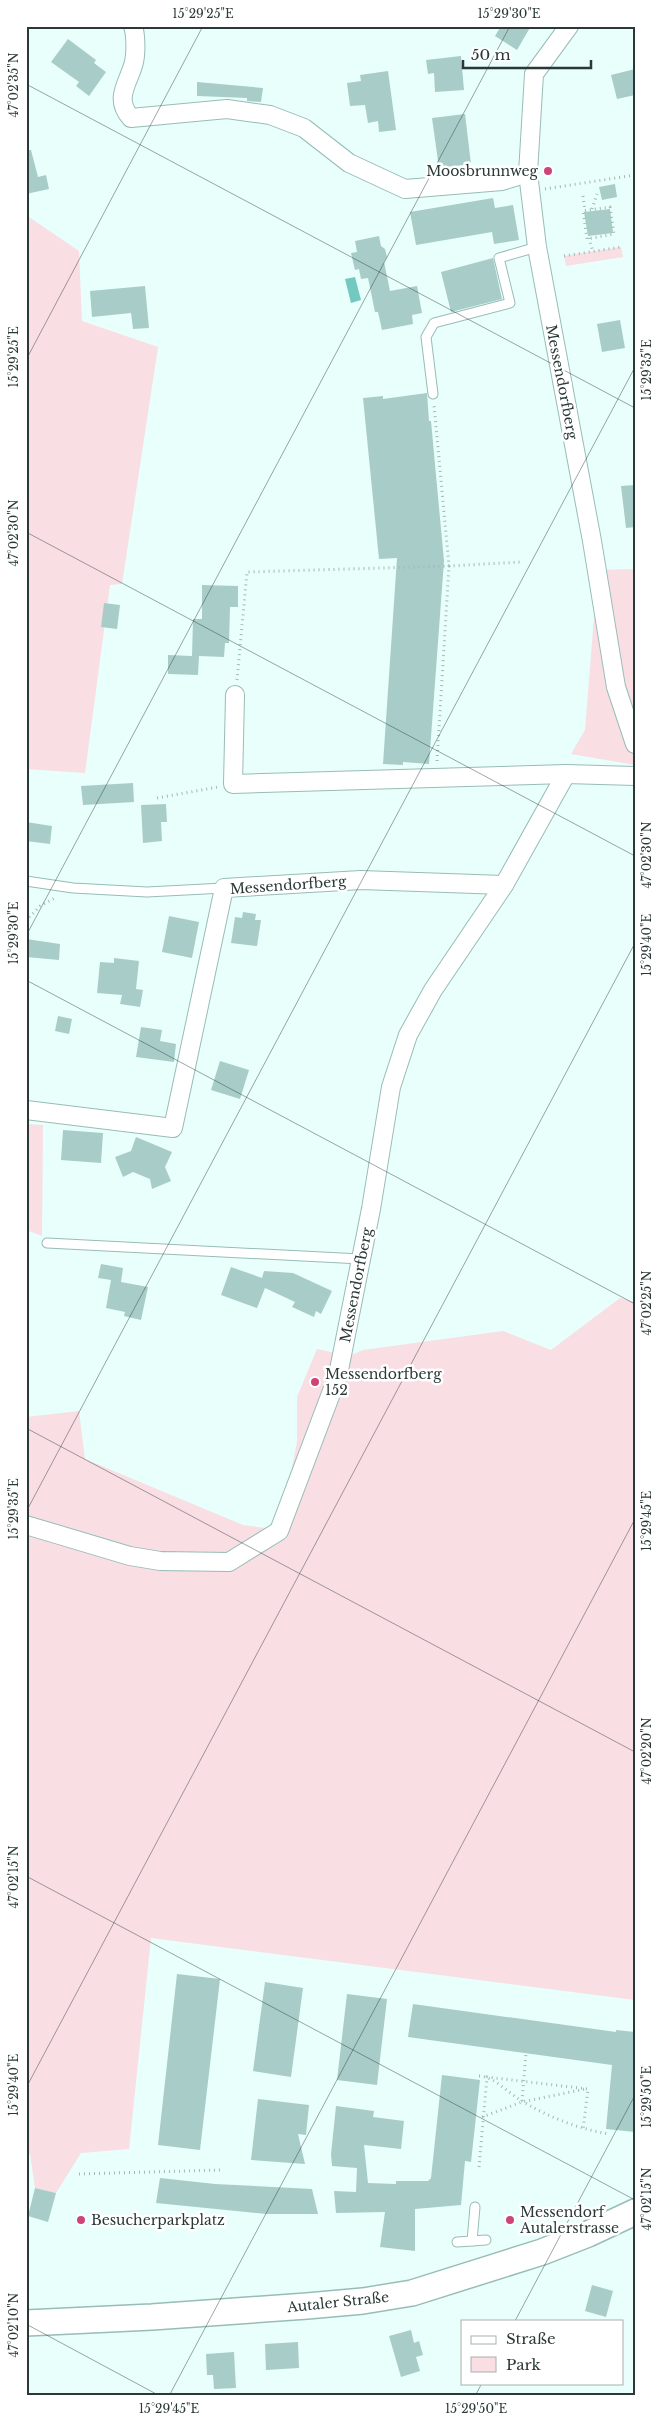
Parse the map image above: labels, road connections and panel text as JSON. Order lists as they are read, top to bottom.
{
  "streets": {
    "main road": ["Autaler Straße"],
    "street": ["Messendorfberg"]
  },
  "places": [
    "Moosbrunnweg",
    "Messendorfberg 152",
    "Besucherparkplatz",
    "Messendorf Autalerstrasse"
  ],
  "legend": ["Straße", "Park"],
  "scale_bar": "50 m",
  "coordinates": [
    "15°29'25\"E",
    "15°29'30\"E",
    "47°02'35\"N",
    "15°29'35\"E",
    "47°02'30\"N",
    "15°29'40\"E",
    "47°02'25\"N",
    "15°29'45\"E",
    "47°02'20\"N",
    "47°02'15\"N",
    "15°29'50\"E",
    "47°02'10\"N"
  ]
}
